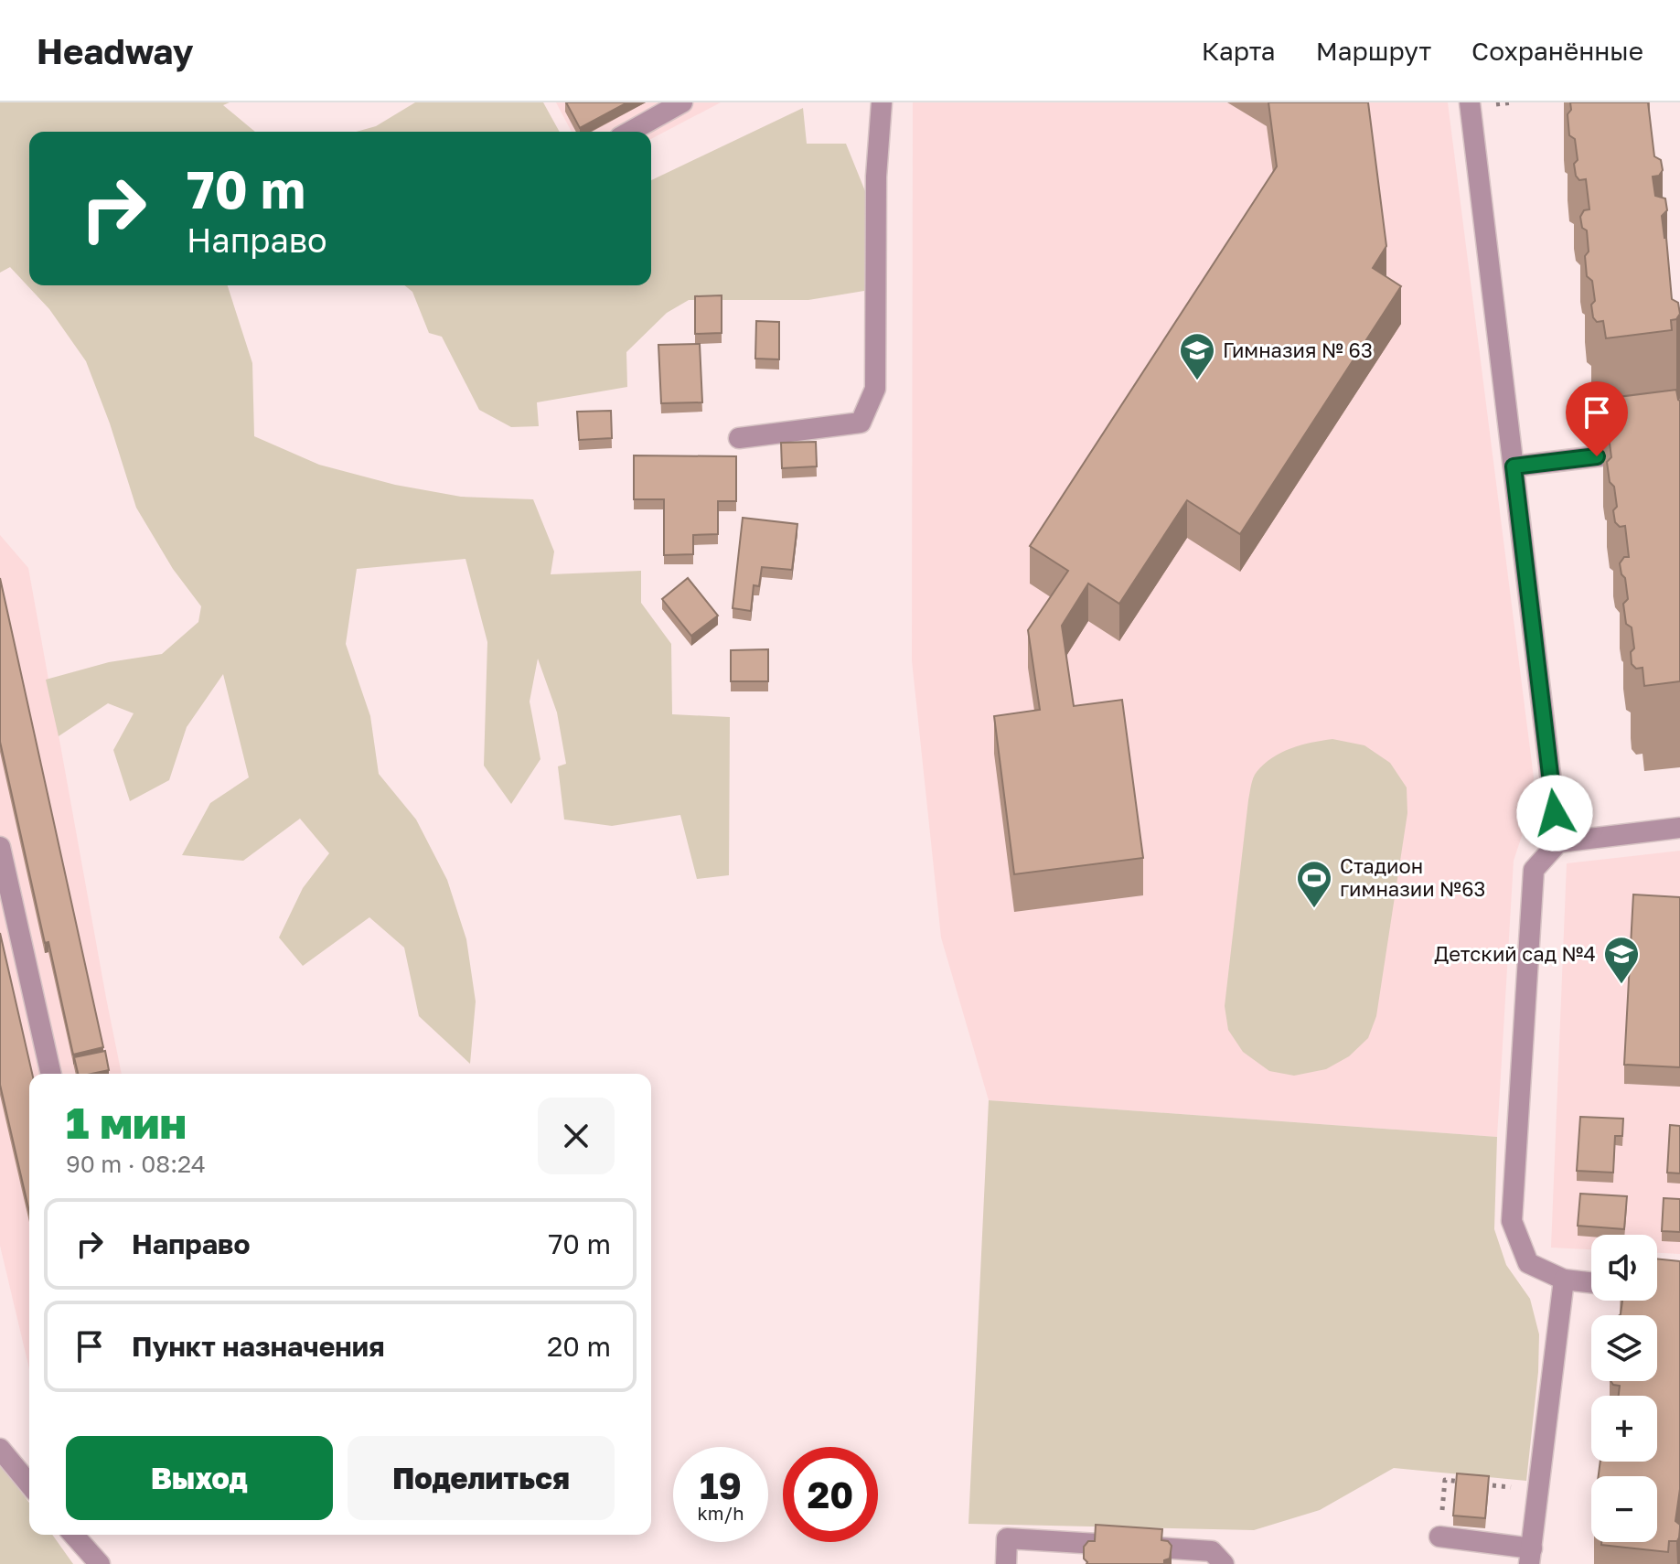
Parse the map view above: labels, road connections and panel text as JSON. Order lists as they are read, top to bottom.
{
  "places": {
    "school or university": ["Гимназия № 63", "Детский сад №4"],
    "sports": ["Стадион гимназии №63"]
  },
  "page": {
    "header": "Headway",
    "nav": ["Карта", "Маршрут", "Сохранённые"],
    "turn": ["70 m", "Направо"],
    "heading": ["1 мин", "90 m · 08:24"],
    "list": [
      {
        "name": "Направо",
        "value": "70 m"
      },
      {
        "name": "Пункт назначения",
        "value": "20 m"
      }
    ],
    "map_buttons": ["+", "−"],
    "buttons": ["Выход", "Поделиться"],
    "speed": "19 km/h",
    "limit": "20"
  }
}
